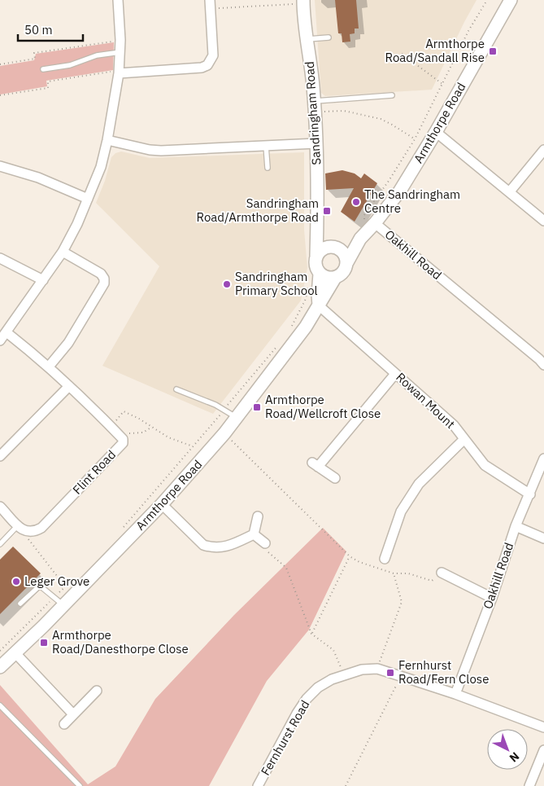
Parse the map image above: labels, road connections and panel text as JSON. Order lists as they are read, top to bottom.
{
  "streets": {
    "street": [
      "Sandringham Road",
      "Armthorpe Road",
      "Oakhill Road",
      "Rowan Mount",
      "Flint Road",
      "Fernhurst Road"
    ]
  },
  "crossings": [
    ["Sandringham Road", "Armthorpe Road"],
    ["Armthorpe Road", "Oakhill Road"],
    ["Armthorpe Road", "Rowan Mount"],
    ["Oakhill Road", "Rowan Mount"],
    ["Oakhill Road", "Fernhurst Road"]
  ],
  "places": {
    "transit": [
      "Armthorpe Road/Sandall Rise",
      "Sandringham Road/Armthorpe Road",
      "Armthorpe Road/Wellcroft Close",
      "Armthorpe Road/Danesthorpe Close",
      "Fernhurst Road/Fern Close"
    ],
    "other": ["The Sandringham Centre", "Sandringham Primary School", "Leger Grove"]
  },
  "scale_bar": "50 m",
  "north": "bottom right"
}
